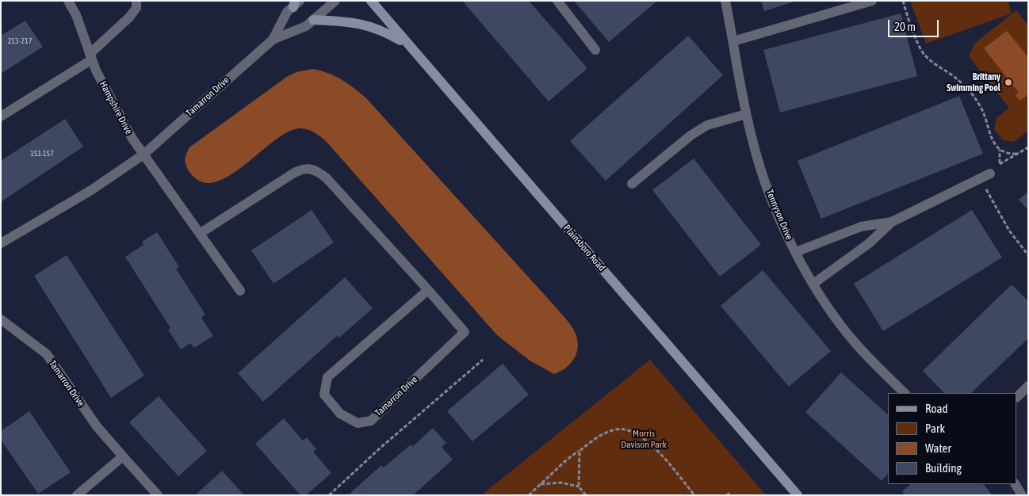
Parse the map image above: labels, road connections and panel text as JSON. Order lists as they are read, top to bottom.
{
  "streets": {
    "street": [
      "Tamarron Drive",
      "Hampshire Drive",
      "Tennyson Drive",
      "Plainsboro Road"
    ]
  },
  "crossings": [
    ["Tamarron Drive", "Hampshire Drive"]
  ],
  "parks": ["Morris Davison Park"],
  "places": ["Brittany Swimming Pool"],
  "house_numbers": ["213-217", "151-157"],
  "legend": [
    "Road",
    "Park",
    "Water",
    "Building"
  ],
  "scale_bar": "20 m"
}
